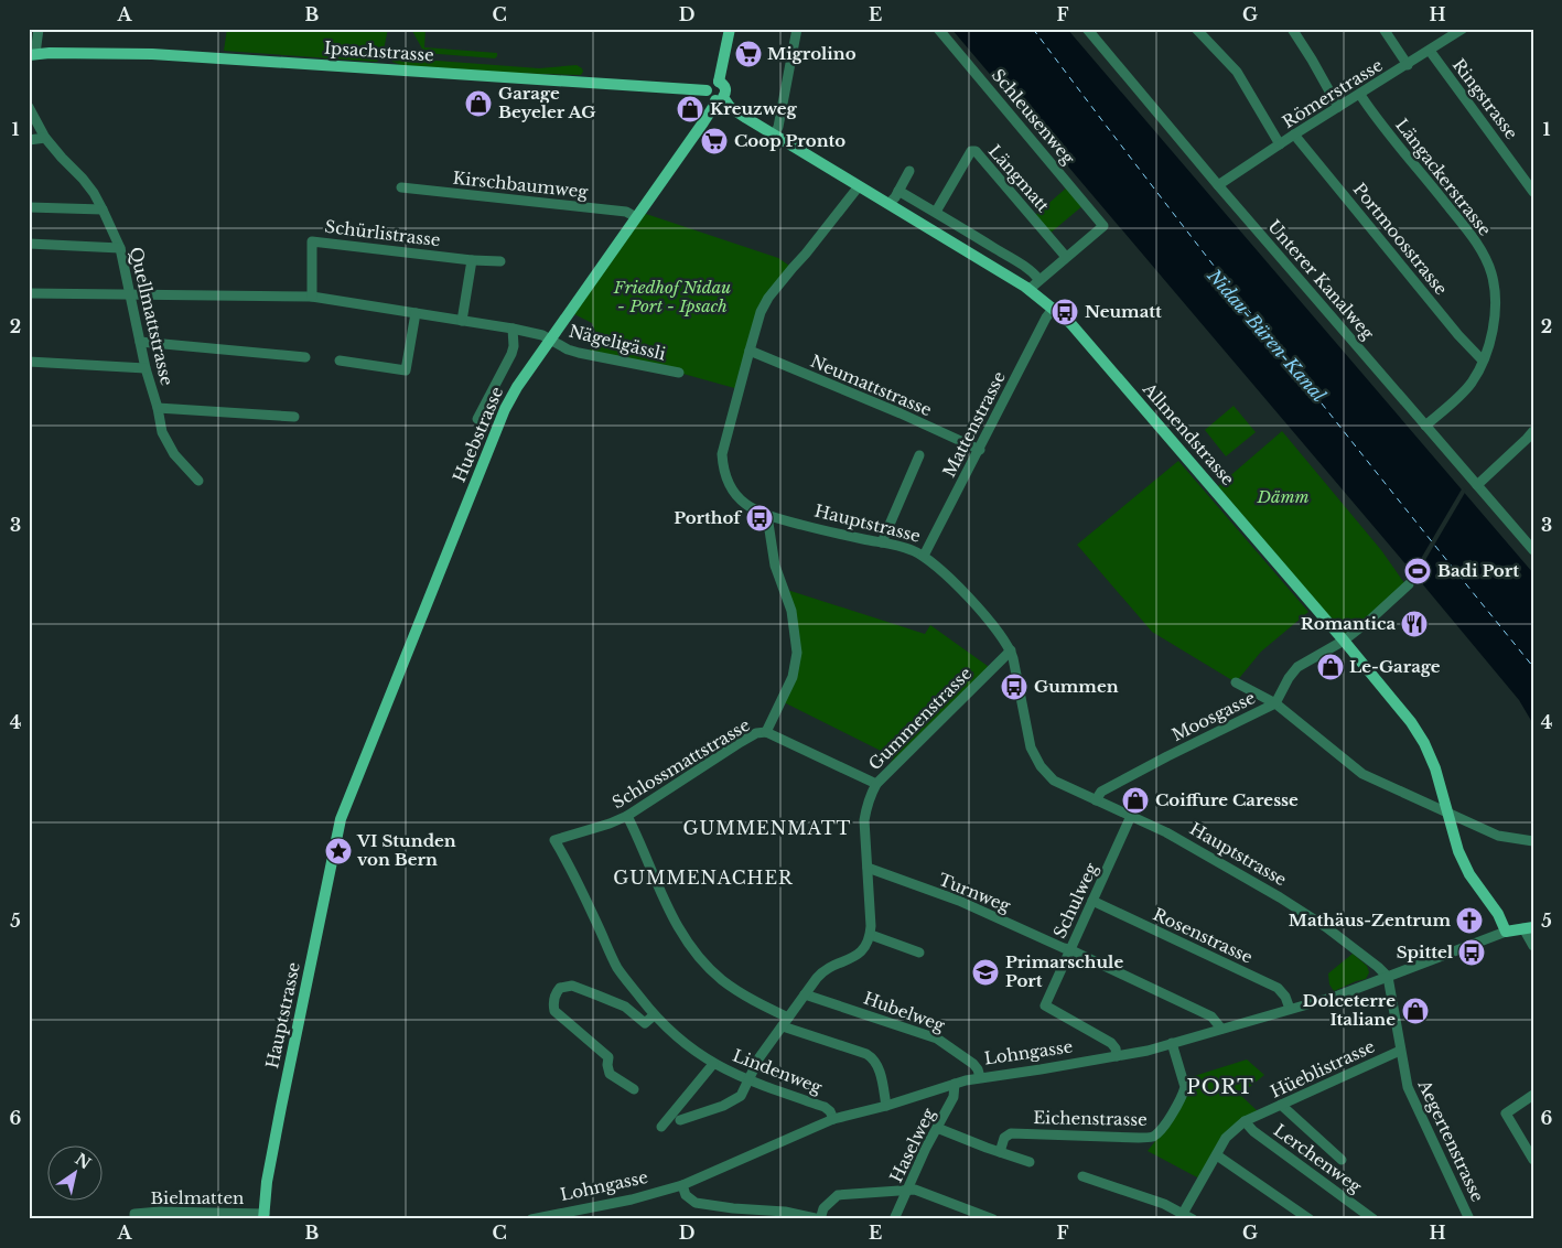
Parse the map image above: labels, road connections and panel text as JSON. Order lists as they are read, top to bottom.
{
  "streets": {
    "main road": [
      "Ipsachstrasse",
      "Huebstrasse",
      "Allmendstrasse",
      "Hauptstrasse",
      "Lohngasse"
    ],
    "street": [
      "Römerstrasse",
      "Ringstrasse",
      "Schleusenweg",
      "Längackerstrasse",
      "Längmatt",
      "Kirschbaumweg",
      "Schürlistrasse",
      "Portmoosstrasse",
      "Unterer Kanalweg",
      "Quellmattstrasse",
      "Nägeligässli",
      "Neumattstrasse",
      "Mattenstrasse",
      "Moosgasse",
      "Gummenstrasse",
      "Schlossmattstrasse",
      "Turnweg",
      "Schulweg",
      "Rosenstrasse",
      "Hubelweg",
      "Hüeblistrasse",
      "Lindenweg",
      "Eichenstrasse",
      "Aegertenstrasse",
      "Haselweg",
      "Lerchenweg",
      "Bielmatten"
    ]
  },
  "crossings": [
    ["Ipsachstrasse", "Huebstrasse"],
    ["Ipsachstrasse", "Allmendstrasse"],
    ["Römerstrasse", "Ringstrasse"],
    ["Römerstrasse", "Längackerstrasse"],
    ["Römerstrasse", "Portmoosstrasse"],
    ["Römerstrasse", "Unterer Kanalweg"],
    ["Schleusenweg", "Längmatt"],
    ["Längackerstrasse", "Portmoosstrasse"],
    ["Längackerstrasse", "Unterer Kanalweg"],
    ["Kirschbaumweg", "Huebstrasse"],
    ["Nägeligässli", "Huebstrasse"],
    ["Neumattstrasse", "Mattenstrasse"],
    ["Neumattstrasse", "Hauptstrasse"],
    ["Mattenstrasse", "Allmendstrasse"],
    ["Mattenstrasse", "Hauptstrasse"],
    ["Huebstrasse", "Allmendstrasse"],
    ["Huebstrasse", "Hauptstrasse"],
    ["Allmendstrasse", "Hauptstrasse"],
    ["Allmendstrasse", "Moosgasse"],
    ["Allmendstrasse", "Lohngasse"],
    ["Hauptstrasse", "Moosgasse"],
    ["Hauptstrasse", "Gummenstrasse"],
    ["Hauptstrasse", "Schlossmattstrasse"],
    ["Hauptstrasse", "Schulweg"],
    ["Hauptstrasse", "Lohngasse"],
    ["Hauptstrasse", "Aegertenstrasse"],
    ["Hauptstrasse", "Bielmatten"],
    ["Gummenstrasse", "Turnweg"],
    ["Schlossmattstrasse", "Lindenweg"],
    ["Turnweg", "Schulweg"],
    ["Turnweg", "Lohngasse"],
    ["Schulweg", "Rosenstrasse"],
    ["Schulweg", "Lohngasse"],
    ["Rosenstrasse", "Lohngasse"],
    ["Hubelweg", "Lohngasse"],
    ["Lohngasse", "Lindenweg"],
    ["Lohngasse", "Eichenstrasse"],
    ["Lohngasse", "Aegertenstrasse"],
    ["Lohngasse", "Haselweg"],
    ["Hüeblistrasse", "Aegertenstrasse"],
    ["Hüeblistrasse", "Lerchenweg"]
  ],
  "districts": ["GUMMENMATT", "GUMMENACHER", "PORT"],
  "water": ["Nidau-Büren-Kanal"],
  "parks": ["Friedhof Nidau - Port - Ipsach", "Dämm"],
  "places": {
    "supermarket": ["Migrolino", "Coop Pronto"],
    "shop": [
      "Garage Beyeler AG",
      "Kreuzweg",
      "Le-Garage",
      "Coiffure Caresse",
      "Dolceterre Italiane"
    ],
    "bus stop": [
      "Neumatt",
      "Porthof",
      "Gummen",
      "Spittel"
    ],
    "sports": ["Badi Port"],
    "restaurant": ["Romantica"],
    "place": ["VI Stunden von Bern"],
    "church": ["Mathäus-Zentrum"],
    "school or university": ["Primarschule Port"]
  },
  "north": "top right",
  "grid": {
    "columns": [
      "A",
      "B",
      "C",
      "D",
      "E",
      "F",
      "G",
      "H"
    ],
    "rows": [
      "1",
      "2",
      "3",
      "4",
      "5",
      "6"
    ]
  }
}
